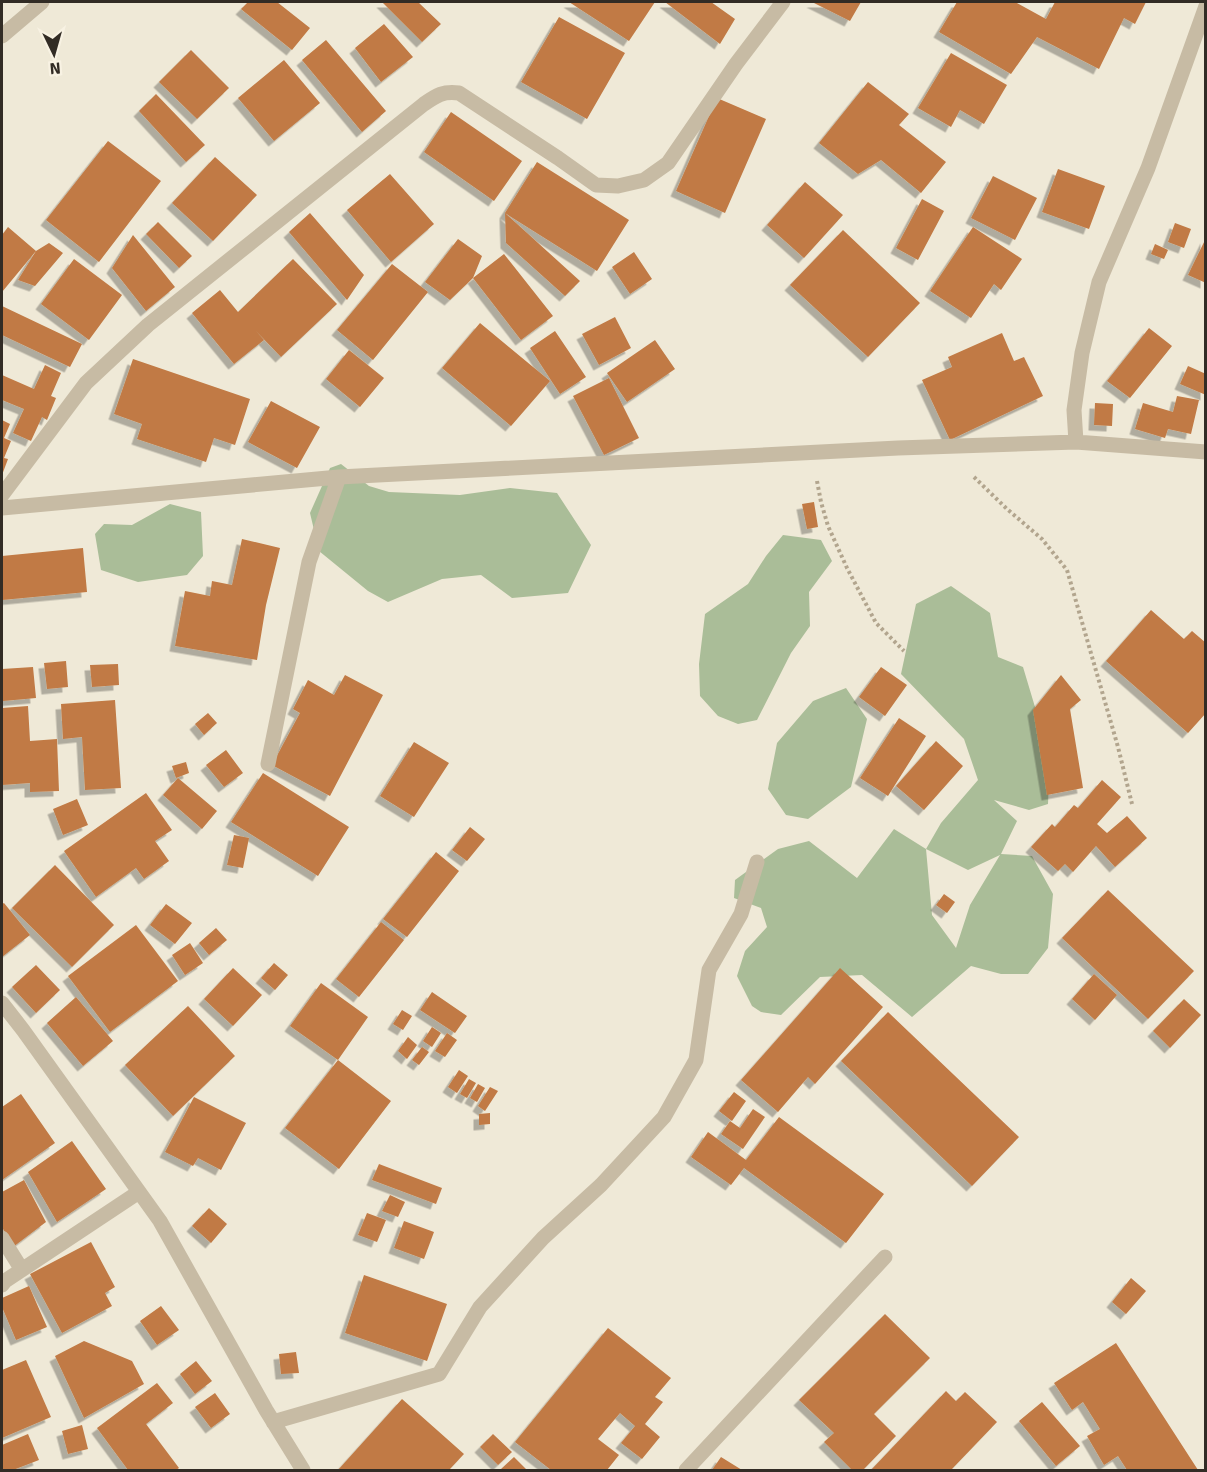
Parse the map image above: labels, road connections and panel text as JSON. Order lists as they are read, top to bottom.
{
  "north": "bottom"
}
